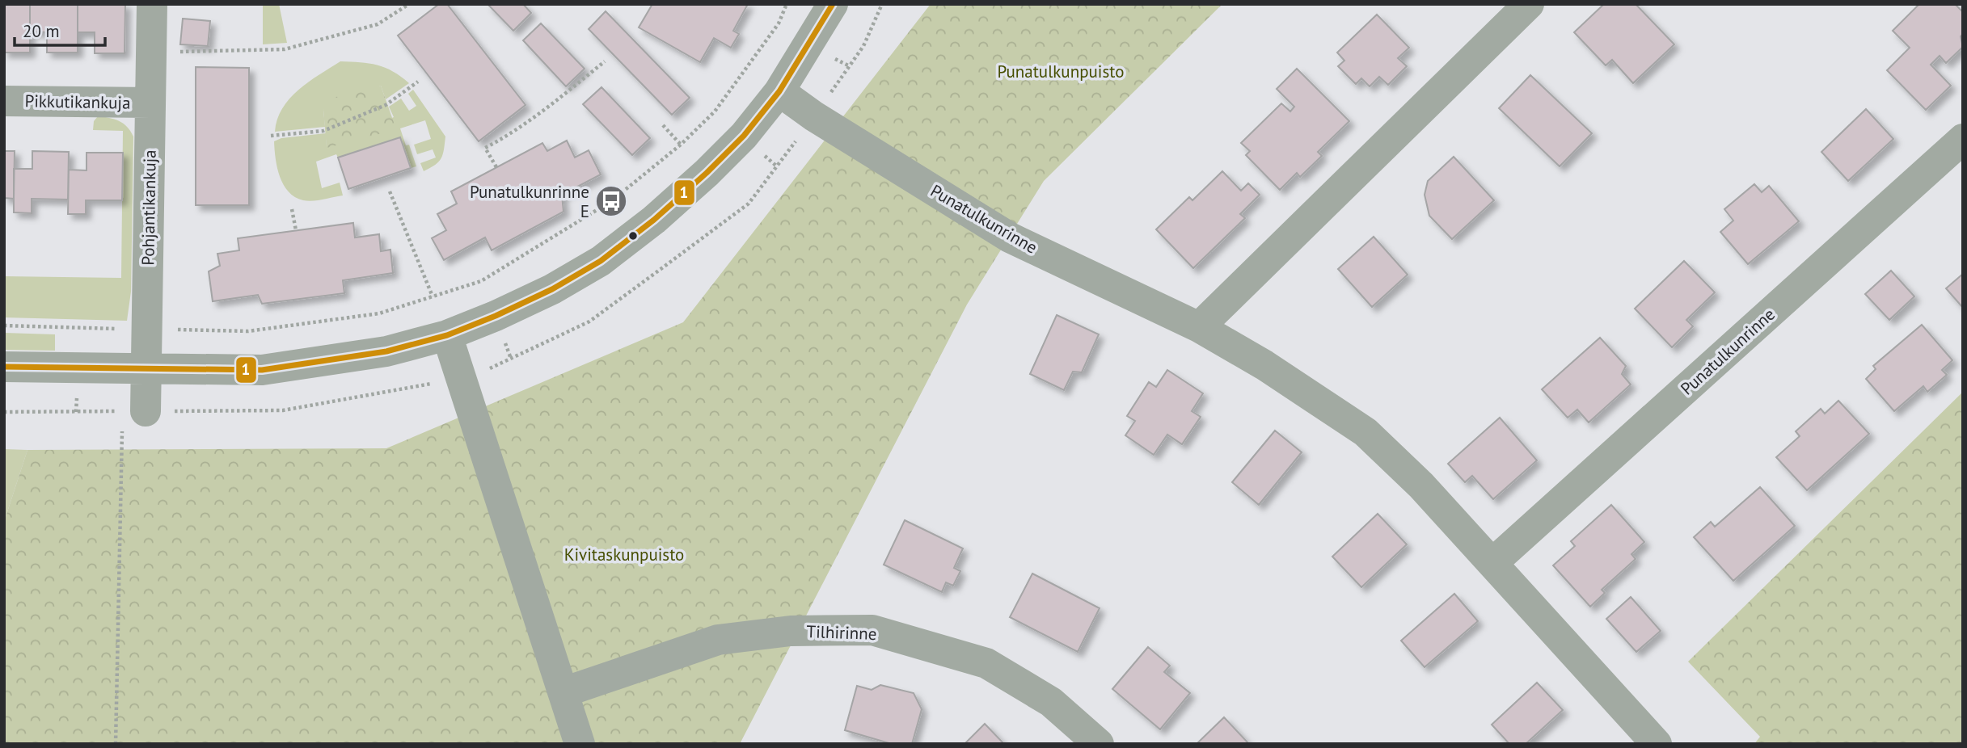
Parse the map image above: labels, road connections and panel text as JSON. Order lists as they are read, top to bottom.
{
  "streets": {
    "street": [
      "Pikkutikankuja",
      "Pohjantikankuja",
      "Punatulkunrinne",
      "Tilhirinne"
    ]
  },
  "crossings": [
    ["Pikkutikankuja", "Pohjantikankuja"]
  ],
  "parks": ["Punatulkunpuisto", "Kivitaskunpuisto"],
  "places": {
    "bus stop": ["Punatulkunrinne E"]
  },
  "lines": ["transit line 1"],
  "scale_bar": "20 m"
}
